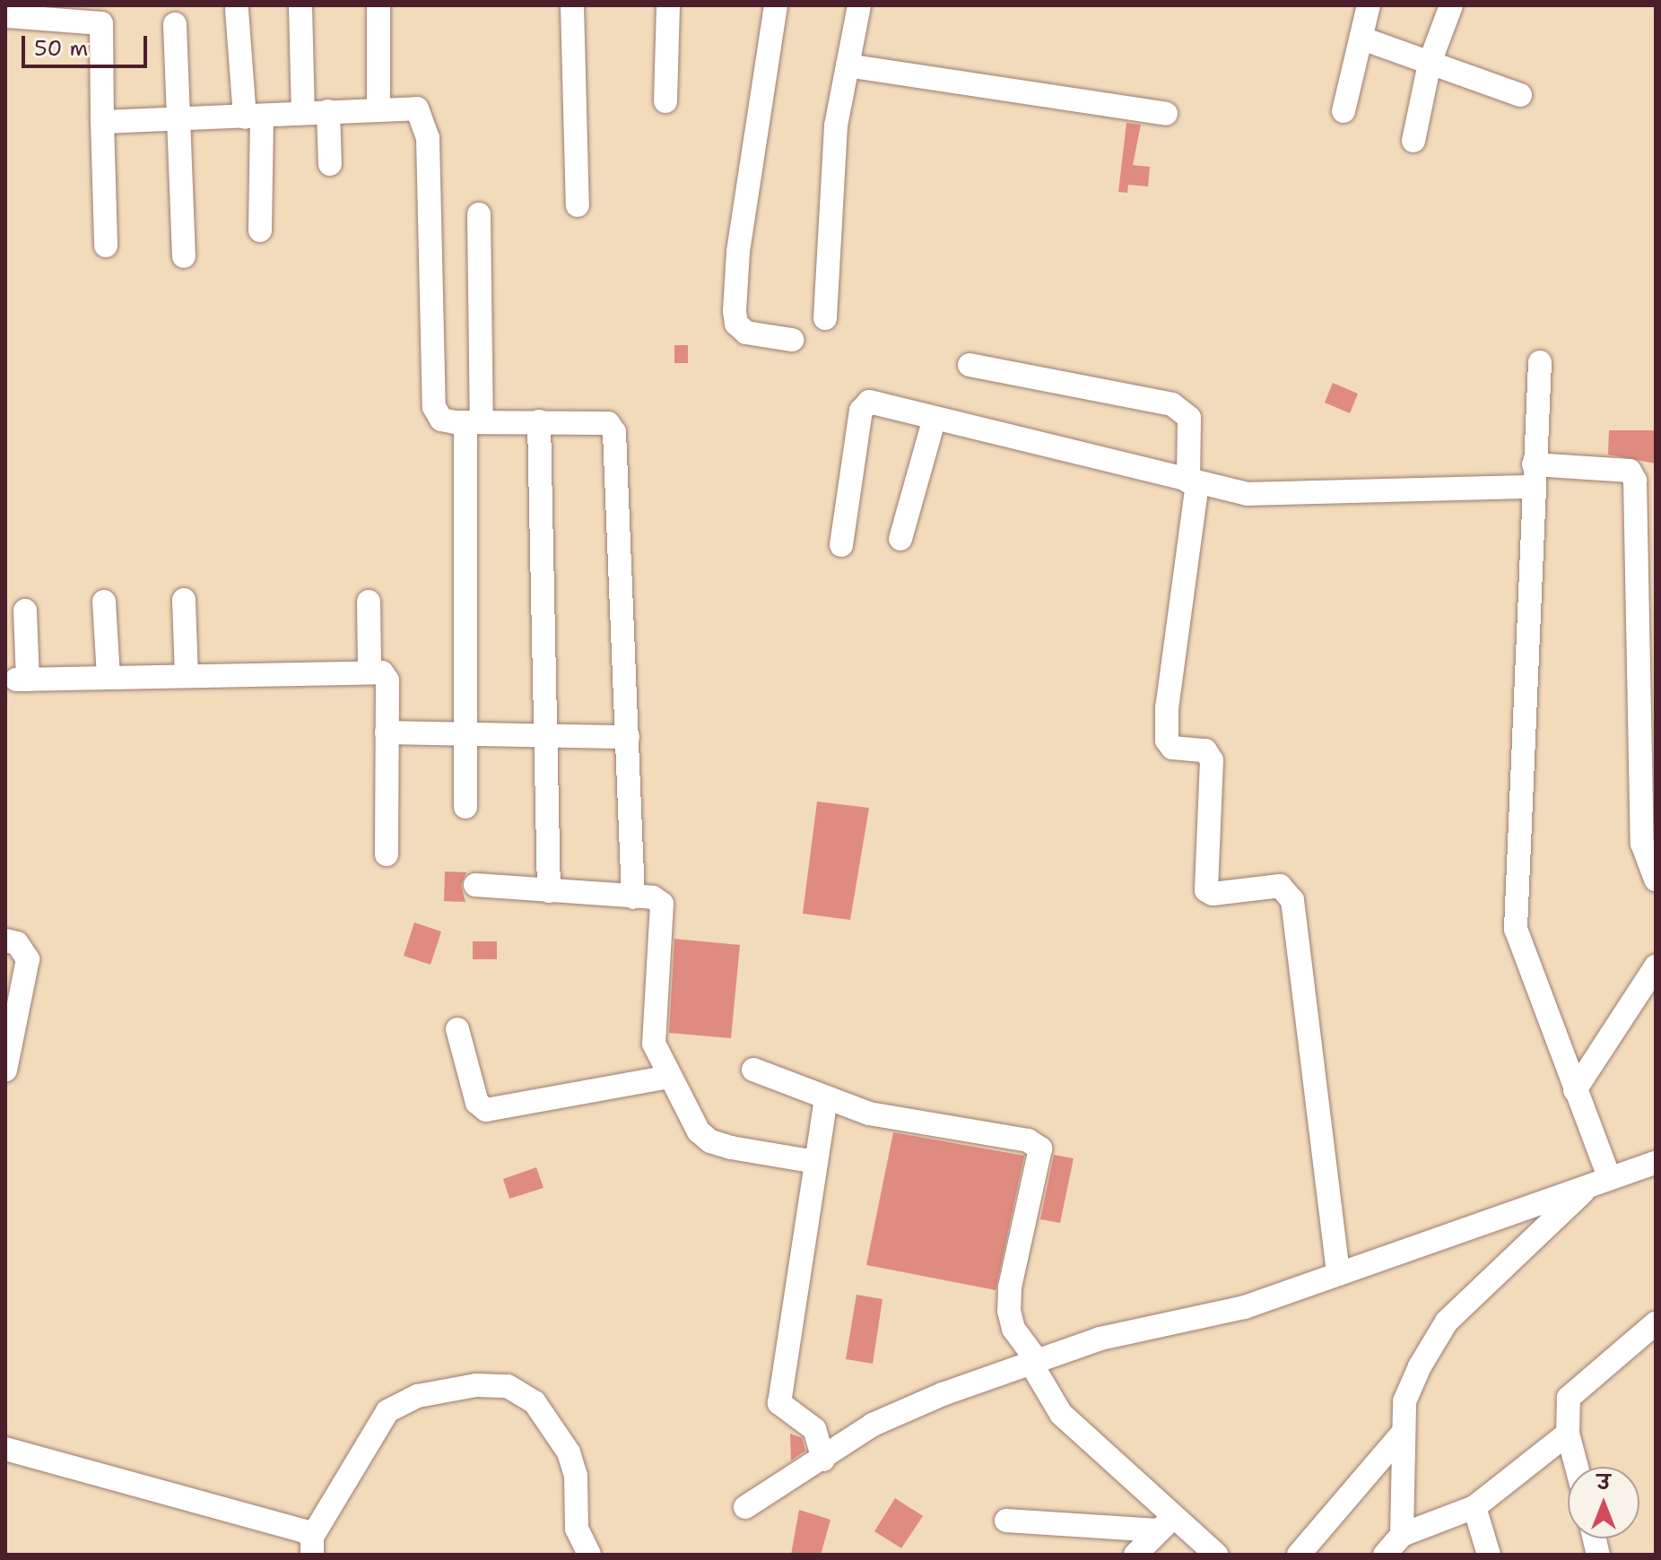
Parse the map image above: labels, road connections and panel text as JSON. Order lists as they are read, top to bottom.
{
  "scale_bar": "50 m",
  "north": "top"
}
